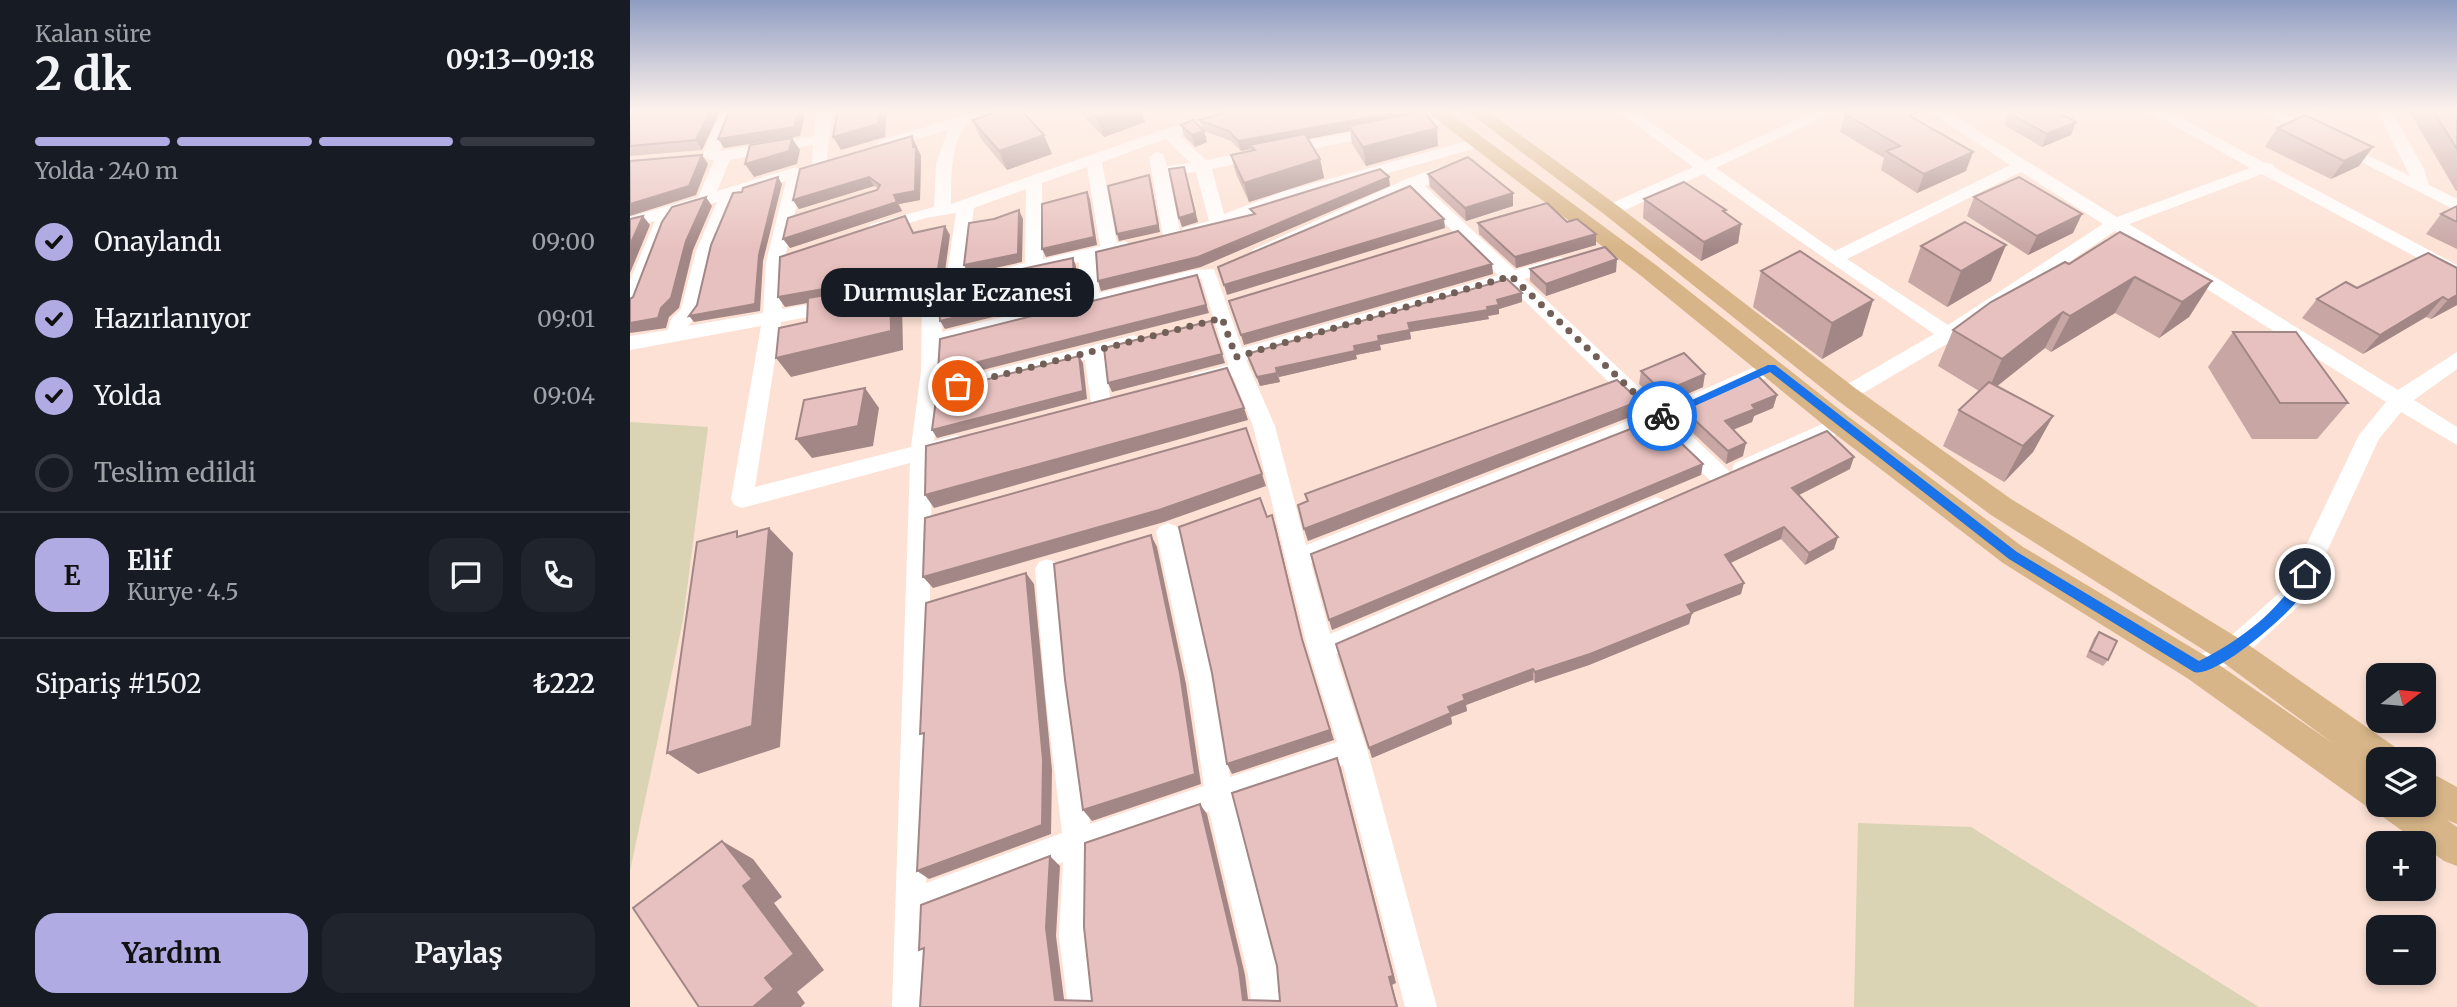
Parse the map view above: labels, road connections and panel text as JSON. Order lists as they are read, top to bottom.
{
  "places": ["Durmuşlar Eczanesi"],
  "north": "right",
  "page": {
    "heading": ["2 dk", "Kalan süre", "09:13–09:18"],
    "panel": [
      "Elif",
      "Kurye · 4.5",
      "Sipariş #1502",
      "₺222"
    ],
    "bar": "Yolda · 240 m",
    "list": [
      ["Onaylandı", "09:00"],
      ["Hazırlanıyor", "09:01"],
      ["Yolda", "09:04"],
      "Teslim edildi"
    ],
    "bubble": "Durmuşlar Eczanesi",
    "round": "E",
    "map_buttons": ["+", "−"],
    "buttons": ["Yardım", "Paylaş"]
  }
}
